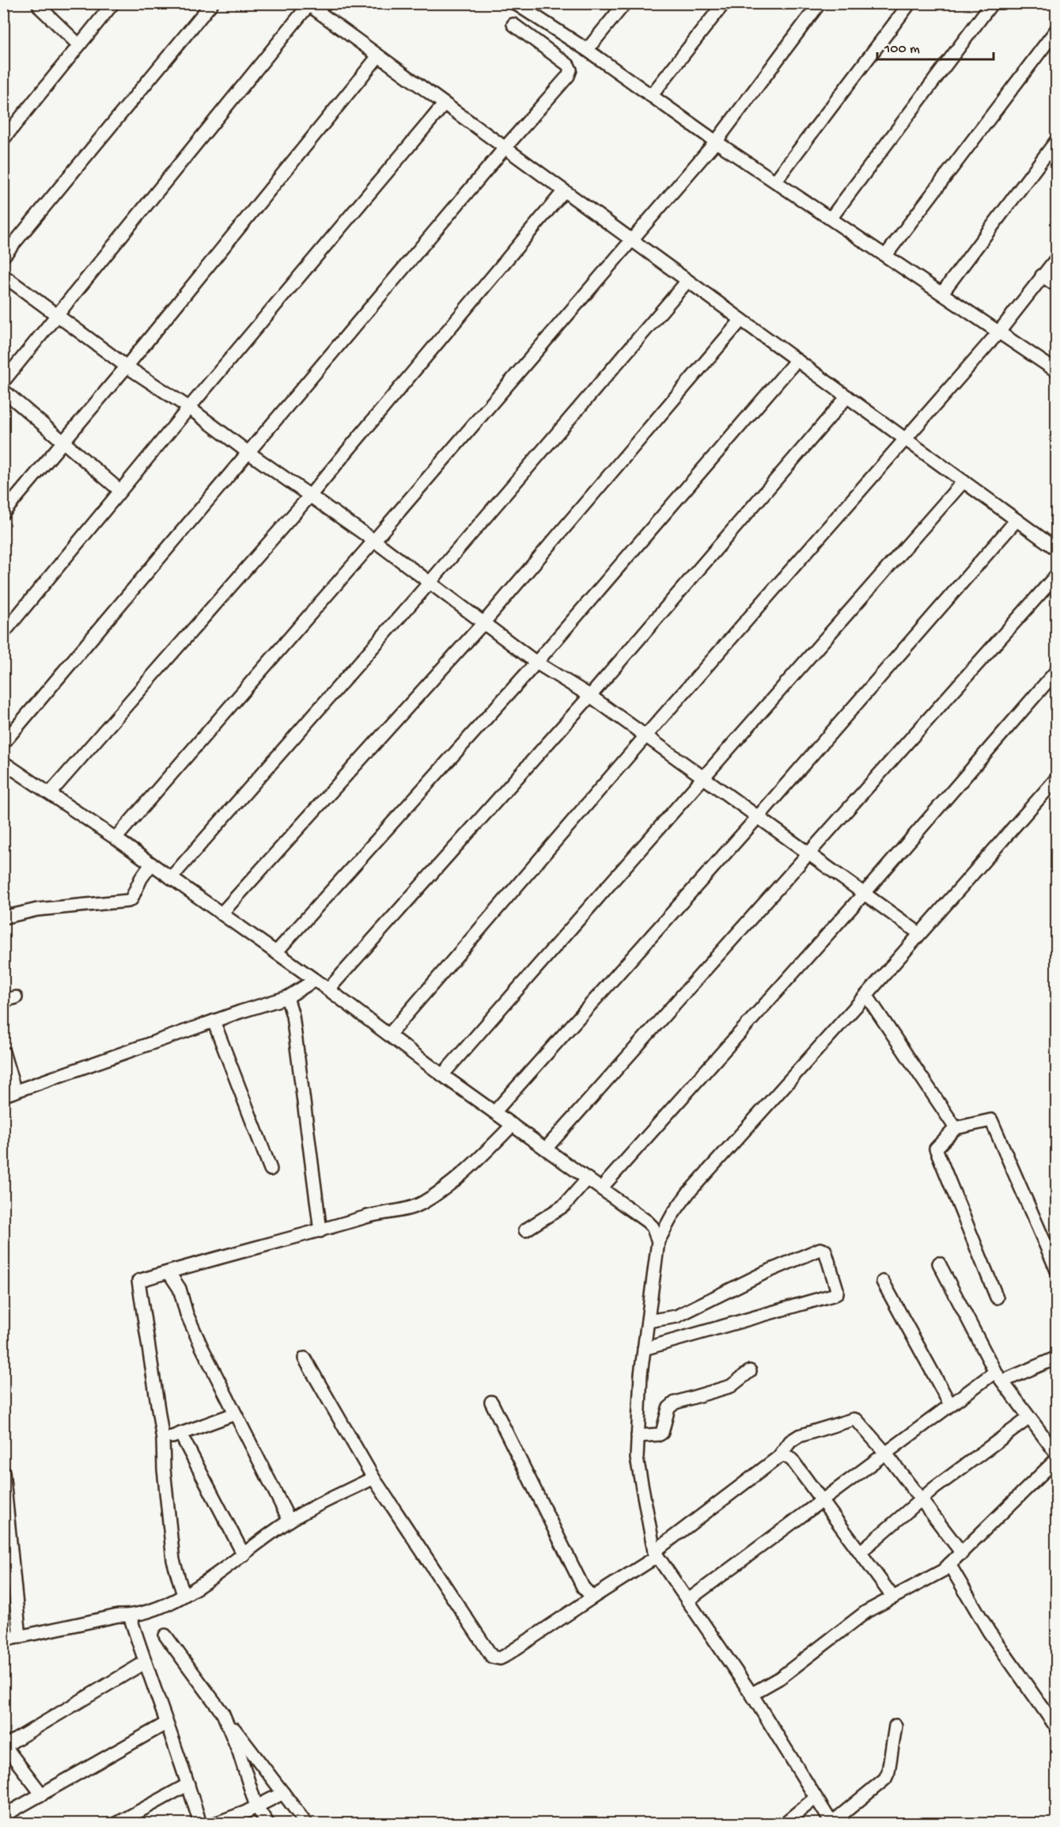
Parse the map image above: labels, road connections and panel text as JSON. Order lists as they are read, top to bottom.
{
  "scale_bar": "100 m"
}
